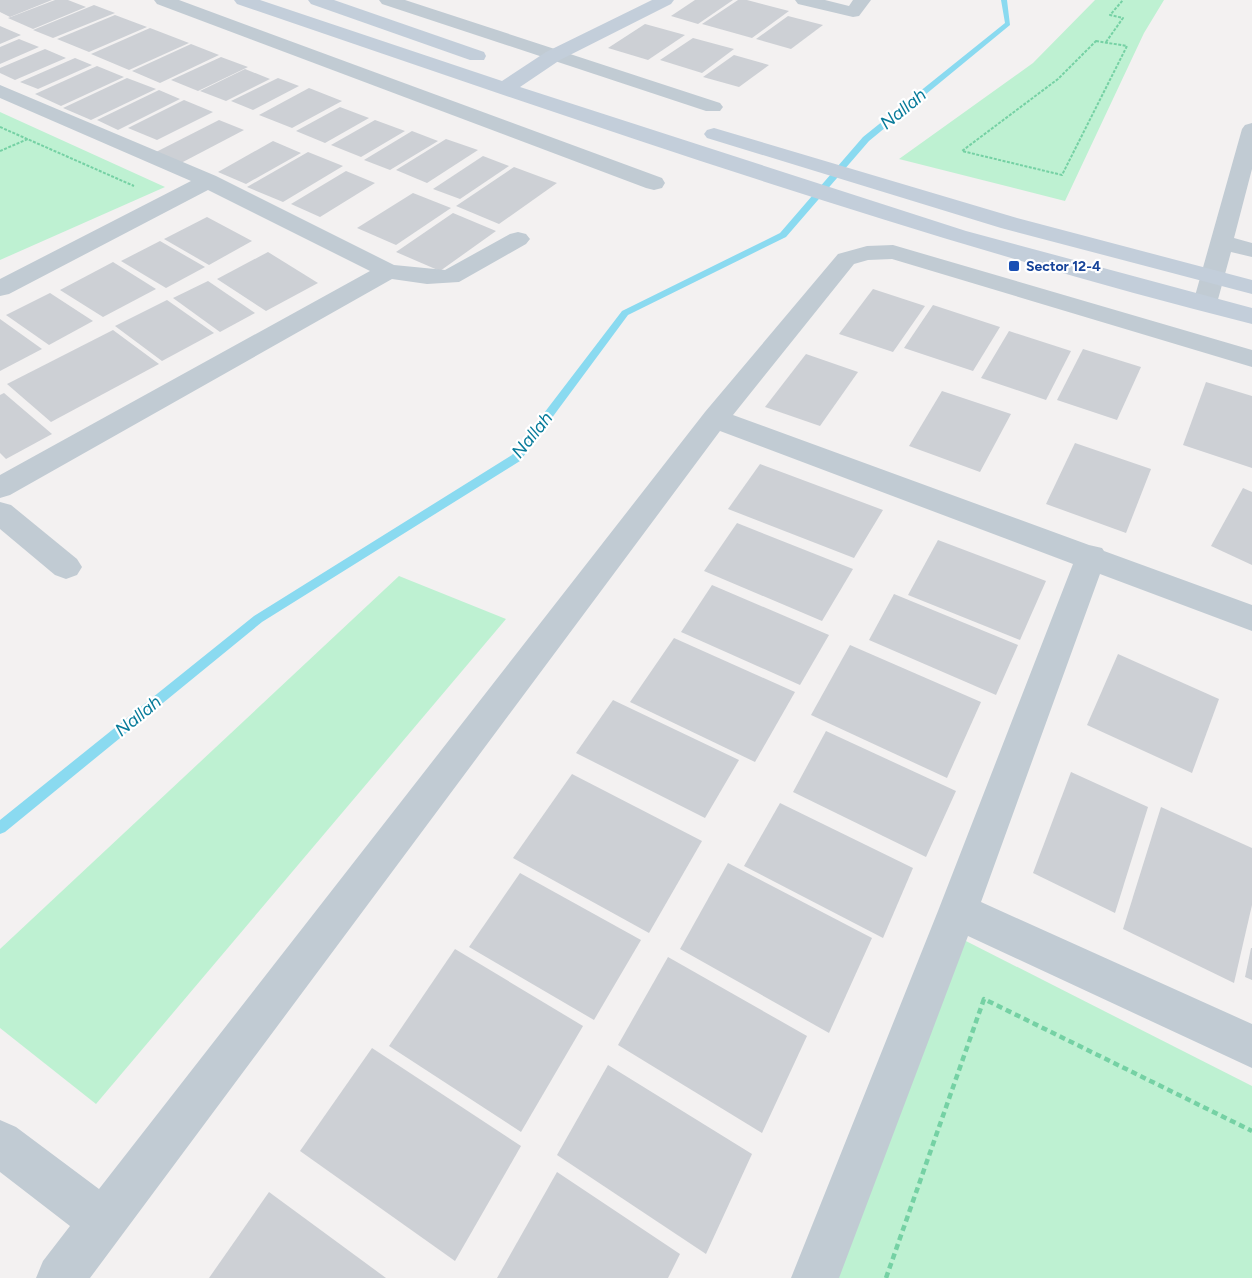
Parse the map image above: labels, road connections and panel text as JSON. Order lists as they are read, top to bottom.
{
  "water": ["Nallah"],
  "places": {
    "transit": ["Sector 12-4"]
  }
}
